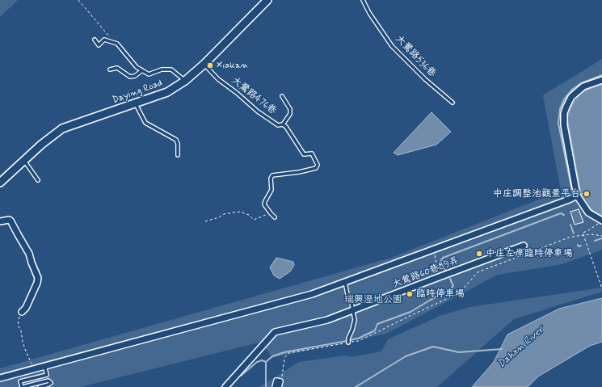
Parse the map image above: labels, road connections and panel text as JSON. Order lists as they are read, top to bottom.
{
  "streets": {
    "street": ["Daying Road", "大鶯路60巷89弄"],
    "lane": ["大鶯路536巷", "大鶯路476巷"]
  },
  "crossings": [
    ["Daying Road", "大鶯路476巷"]
  ],
  "water": ["Dahan River"],
  "parks": ["瑞興溼地公園"],
  "places": [
    "Xiakan",
    "中庄調整池觀景平台",
    "中庄左岸臨時停車場",
    "臨時停車場"
  ]
}
